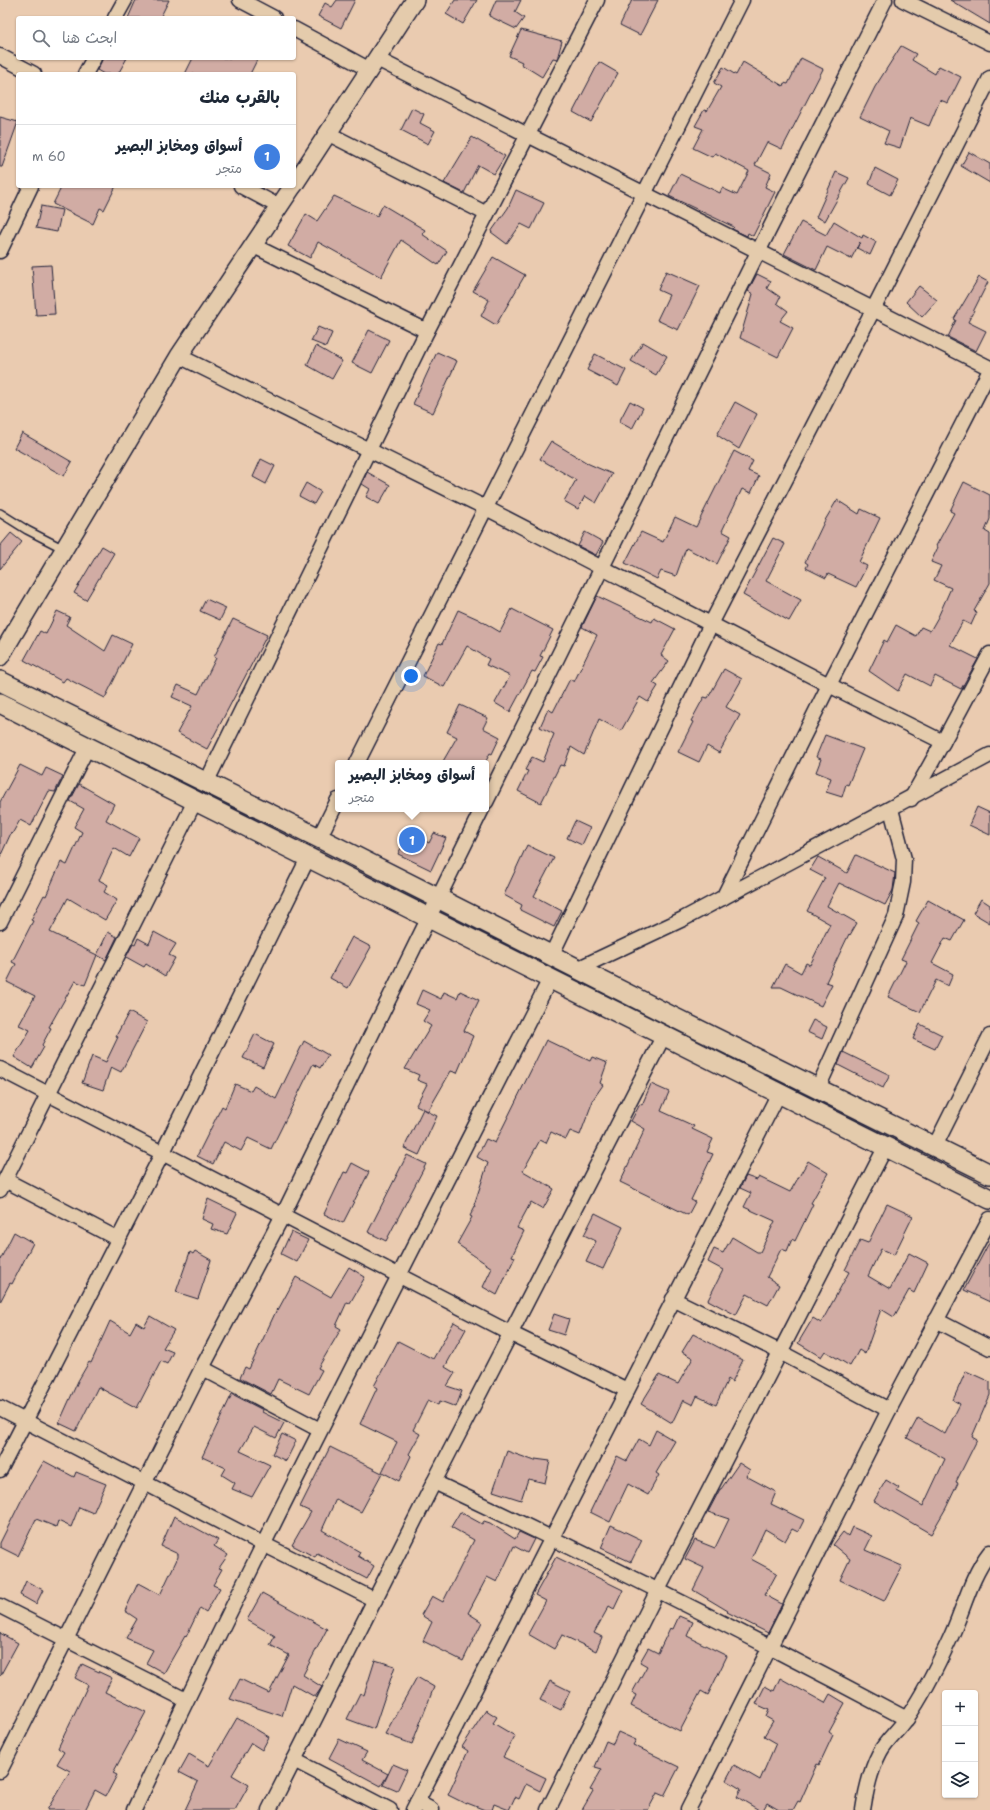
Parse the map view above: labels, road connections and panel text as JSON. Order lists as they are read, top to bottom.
{
  "page": {
    "search": "ابحث هنا",
    "heading": "بالقرب منك",
    "list": [
      {
        "mark": "1",
        "name": "أسواق ومخابز البصير",
        "note": "متجر",
        "value": "60 m"
      }
    ],
    "popup": ["أسواق ومخابز البصير", "متجر"],
    "pins": "1",
    "map_buttons": ["+", "−"]
  }
}
